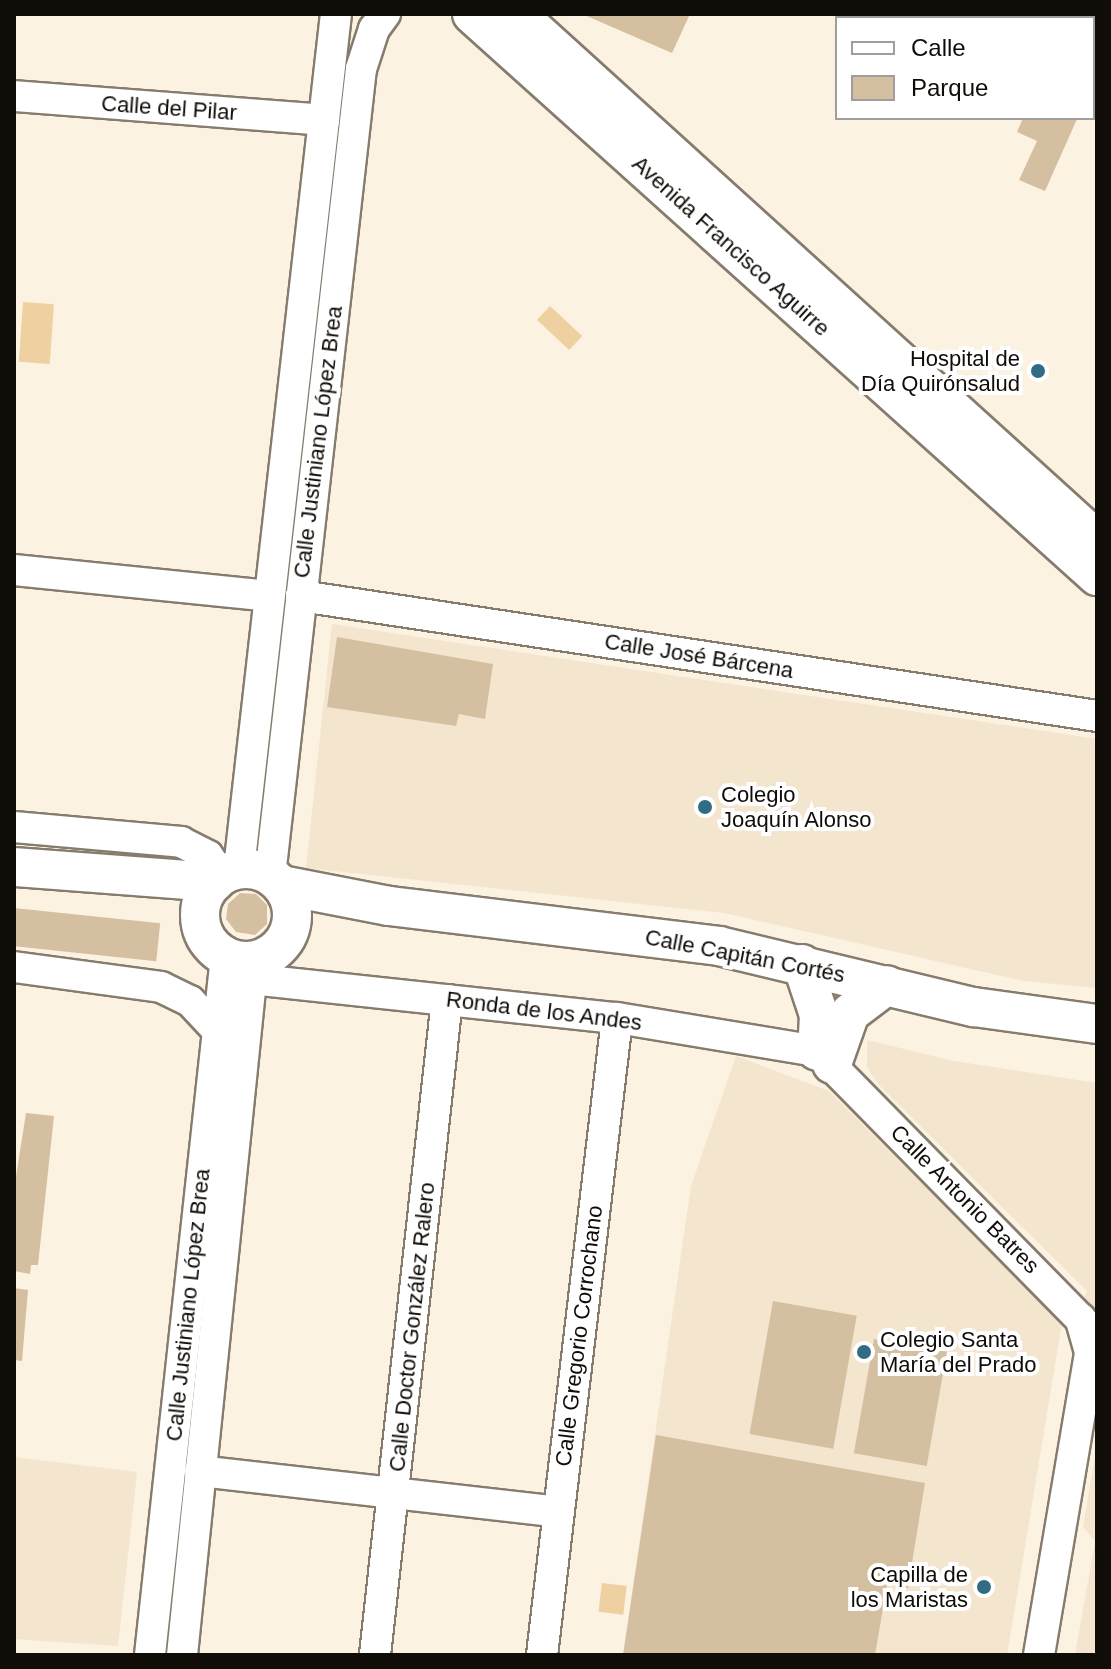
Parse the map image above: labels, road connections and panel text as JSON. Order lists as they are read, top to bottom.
{
  "streets": {
    "main road": ["Avenida Francisco Aguirre", "Calle Capitán Cortés"],
    "street": [
      "Calle del Pilar",
      "Calle Justiniano López Brea",
      "Calle José Bárcena",
      "Ronda de los Andes",
      "Calle Antonio Batres",
      "Calle Doctor González Ralero",
      "Calle Gregorio Corrochano"
    ]
  },
  "crossings": [
    ["Calle del Pilar", "Calle Justiniano López Brea"],
    ["Calle Justiniano López Brea", "Calle José Bárcena"],
    ["Calle Justiniano López Brea", "Calle Capitán Cortés"],
    ["Calle Justiniano López Brea", "Ronda de los Andes"],
    ["Calle Capitán Cortés", "Ronda de los Andes"],
    ["Ronda de los Andes", "Calle Antonio Batres"],
    ["Ronda de los Andes", "Calle Doctor González Ralero"],
    ["Ronda de los Andes", "Calle Gregorio Corrochano"]
  ],
  "places": [
    "Hospital de Día Quirónsalud",
    "Colegio Joaquín Alonso",
    "Colegio Santa María del Prado",
    "Capilla de los Maristas"
  ],
  "legend": ["Calle", "Parque"]
}
